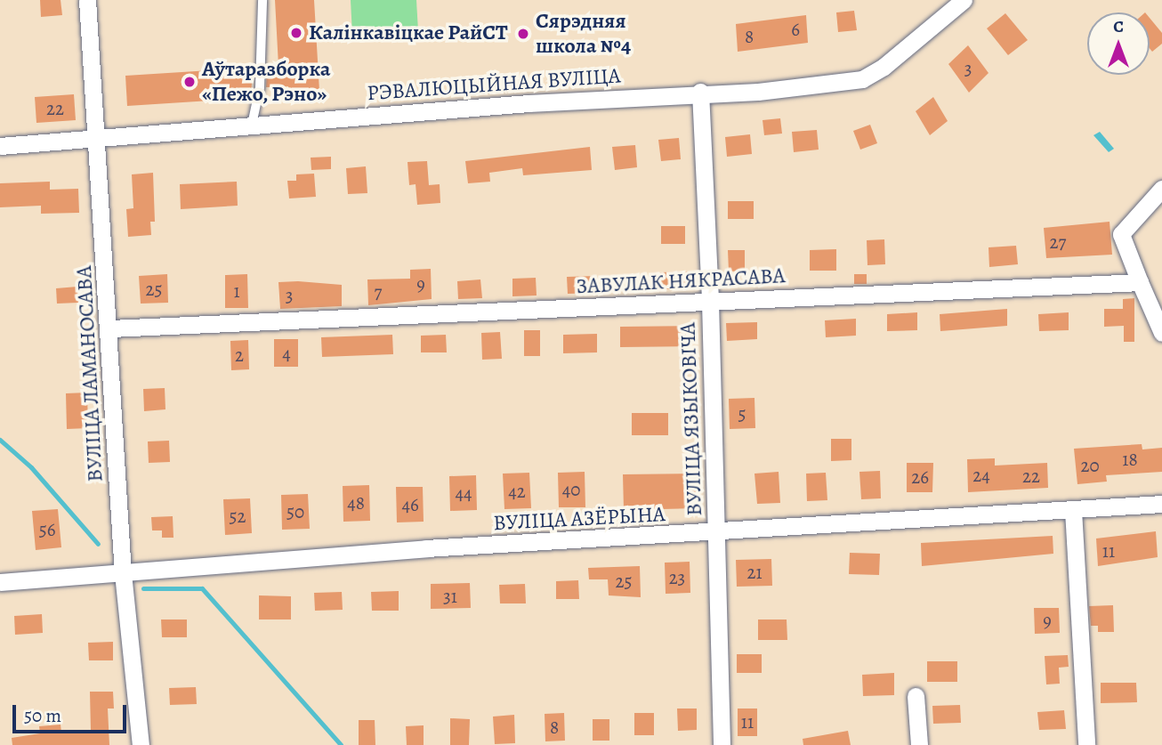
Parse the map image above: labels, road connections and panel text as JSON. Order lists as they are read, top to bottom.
{
  "streets": {
    "street": [
      "РЭВАЛЮЦЫЙНАЯ ВУЛІЦА",
      "ЗАВУЛАК НЯКРАСАВА",
      "ВУЛІЦА ЛАМАНОСАВА",
      "ВУЛІЦА ЯЗЫКОВІЧА",
      "ВУЛІЦА АЗЁРЫНА"
    ]
  },
  "crossings": [
    ["РЭВАЛЮЦЫЙНАЯ ВУЛІЦА", "ВУЛІЦА ЛАМАНОСАВА"],
    ["РЭВАЛЮЦЫЙНАЯ ВУЛІЦА", "ВУЛІЦА ЯЗЫКОВІЧА"],
    ["ЗАВУЛАК НЯКРАСАВА", "ВУЛІЦА ЛАМАНОСАВА"],
    ["ЗАВУЛАК НЯКРАСАВА", "ВУЛІЦА ЯЗЫКОВІЧА"],
    ["ВУЛІЦА ЛАМАНОСАВА", "ВУЛІЦА АЗЁРЫНА"],
    ["ВУЛІЦА ЯЗЫКОВІЧА", "ВУЛІЦА АЗЁРЫНА"]
  ],
  "places": ["Калінкавіцкае РайСТ", "Сярэдняя школа №4", "Аўтаразборка «Пежо, Рэно»"],
  "house_numbers": [
    "6",
    "8",
    "3",
    "22",
    "27",
    "9",
    "25",
    "1",
    "7",
    "3",
    "4",
    "2",
    "5",
    "18",
    "20",
    "24",
    "22",
    "26",
    "40",
    "42",
    "44",
    "48",
    "46",
    "50",
    "52",
    "56",
    "11",
    "21",
    "23",
    "25",
    "31",
    "9",
    "11",
    "8"
  ],
  "scale_bar": "50 m",
  "north": "top"
}
